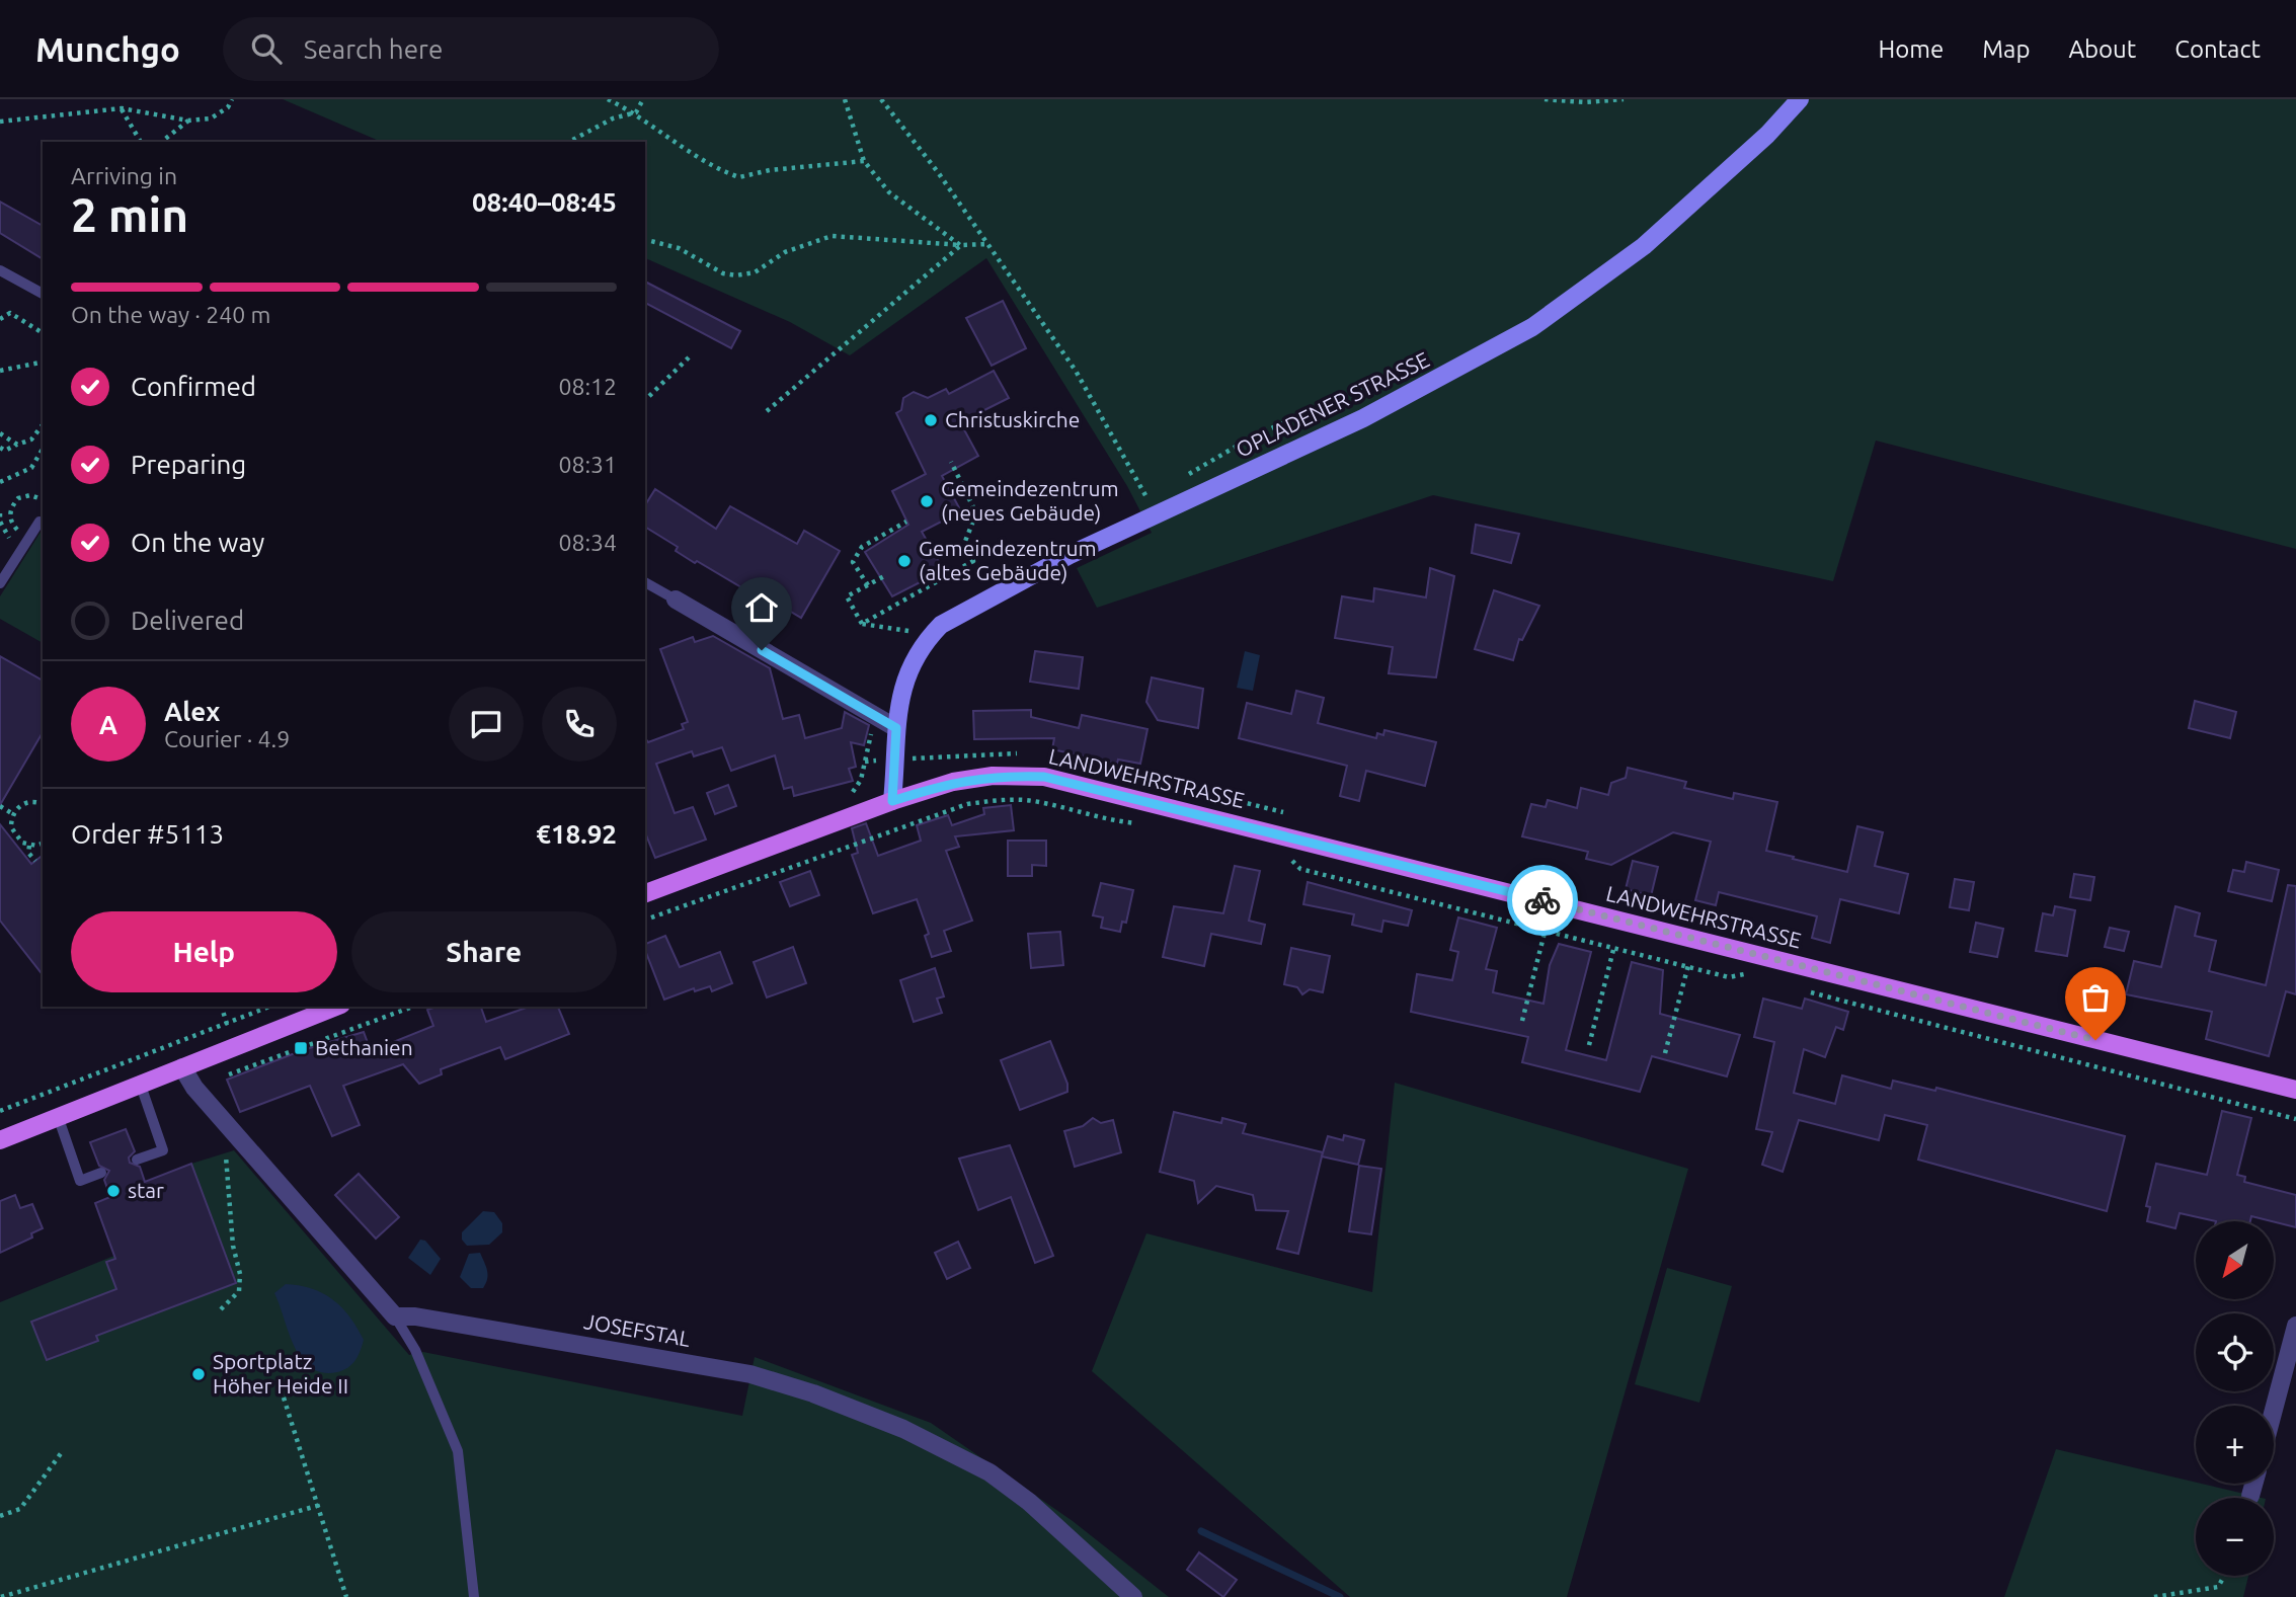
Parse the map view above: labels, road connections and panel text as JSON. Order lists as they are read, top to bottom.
{
  "streets": {
    "main road": ["OPLADENER STRASSE", "LANDWEHRSTRASSE"],
    "street": ["JOSEFSTAL"]
  },
  "crossings": [
    ["OPLADENER STRASSE", "LANDWEHRSTRASSE"]
  ],
  "places": {
    "other": [
      "Christuskirche",
      "Gemeindezentrum (neues Gebäude)",
      "Gemeindezentrum (altes Gebäude)",
      "star",
      "Sportplatz Höher Heide II"
    ],
    "transit": ["Bethanien"]
  },
  "north": "bottom left",
  "page": {
    "header": "Munchgo",
    "search": "Search here",
    "nav": [
      "Home",
      "Map",
      "About",
      "Contact"
    ],
    "heading": ["2 min", "Arriving in", "08:40–08:45"],
    "panel": [
      "Alex",
      "Courier · 4.9",
      "Order #5113",
      "€18.92"
    ],
    "bar": "On the way · 240 m",
    "list": [
      ["Confirmed", "08:12"],
      ["Preparing", "08:31"],
      ["On the way", "08:34"],
      "Delivered"
    ],
    "round": "A",
    "buttons": ["Help", "Share"],
    "map_buttons": ["+", "−"]
  }
}
